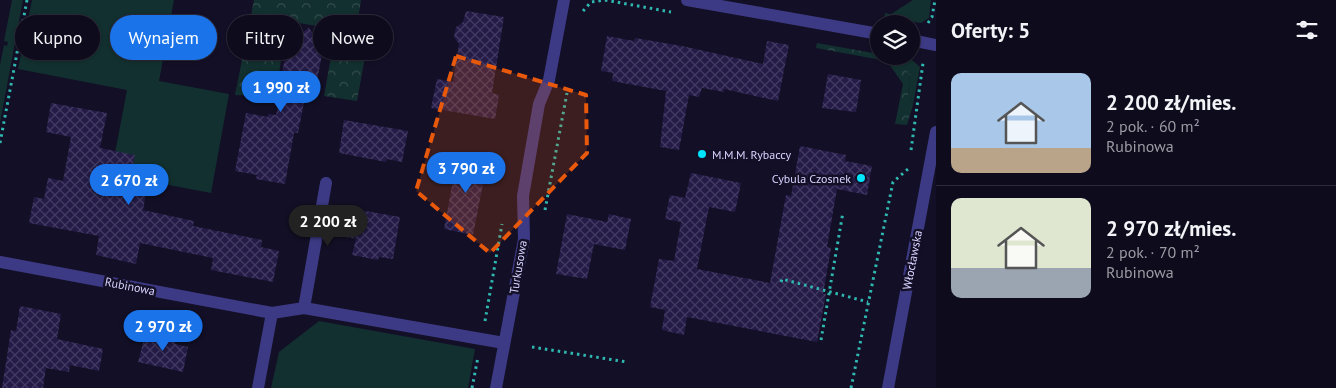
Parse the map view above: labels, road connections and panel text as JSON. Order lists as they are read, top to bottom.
{
  "streets": {
    "street": ["Włocławska", "Turkusowa", "Rubinowa"]
  },
  "crossings": [
    ["Turkusowa", "Rubinowa"]
  ],
  "places": ["M.M.M. Rybaccy", "Cybula Czosnek"],
  "page": {
    "heading": "Oferty: 5",
    "chip": [
      "Kupno",
      "Wynajem",
      "Filtry",
      "Nowe"
    ],
    "list": [
      {
        "name": "2 200 zł/mies.",
        "note": "2 pok. · 60 m² · Rubinowa"
      },
      {
        "name": "2 970 zł/mies.",
        "note": "2 pok. · 70 m² · Rubinowa"
      }
    ],
    "price": [
      "1 990 zł",
      "3 790 zł",
      "2 670 zł",
      "2 200 zł",
      "2 970 zł"
    ]
  }
}
